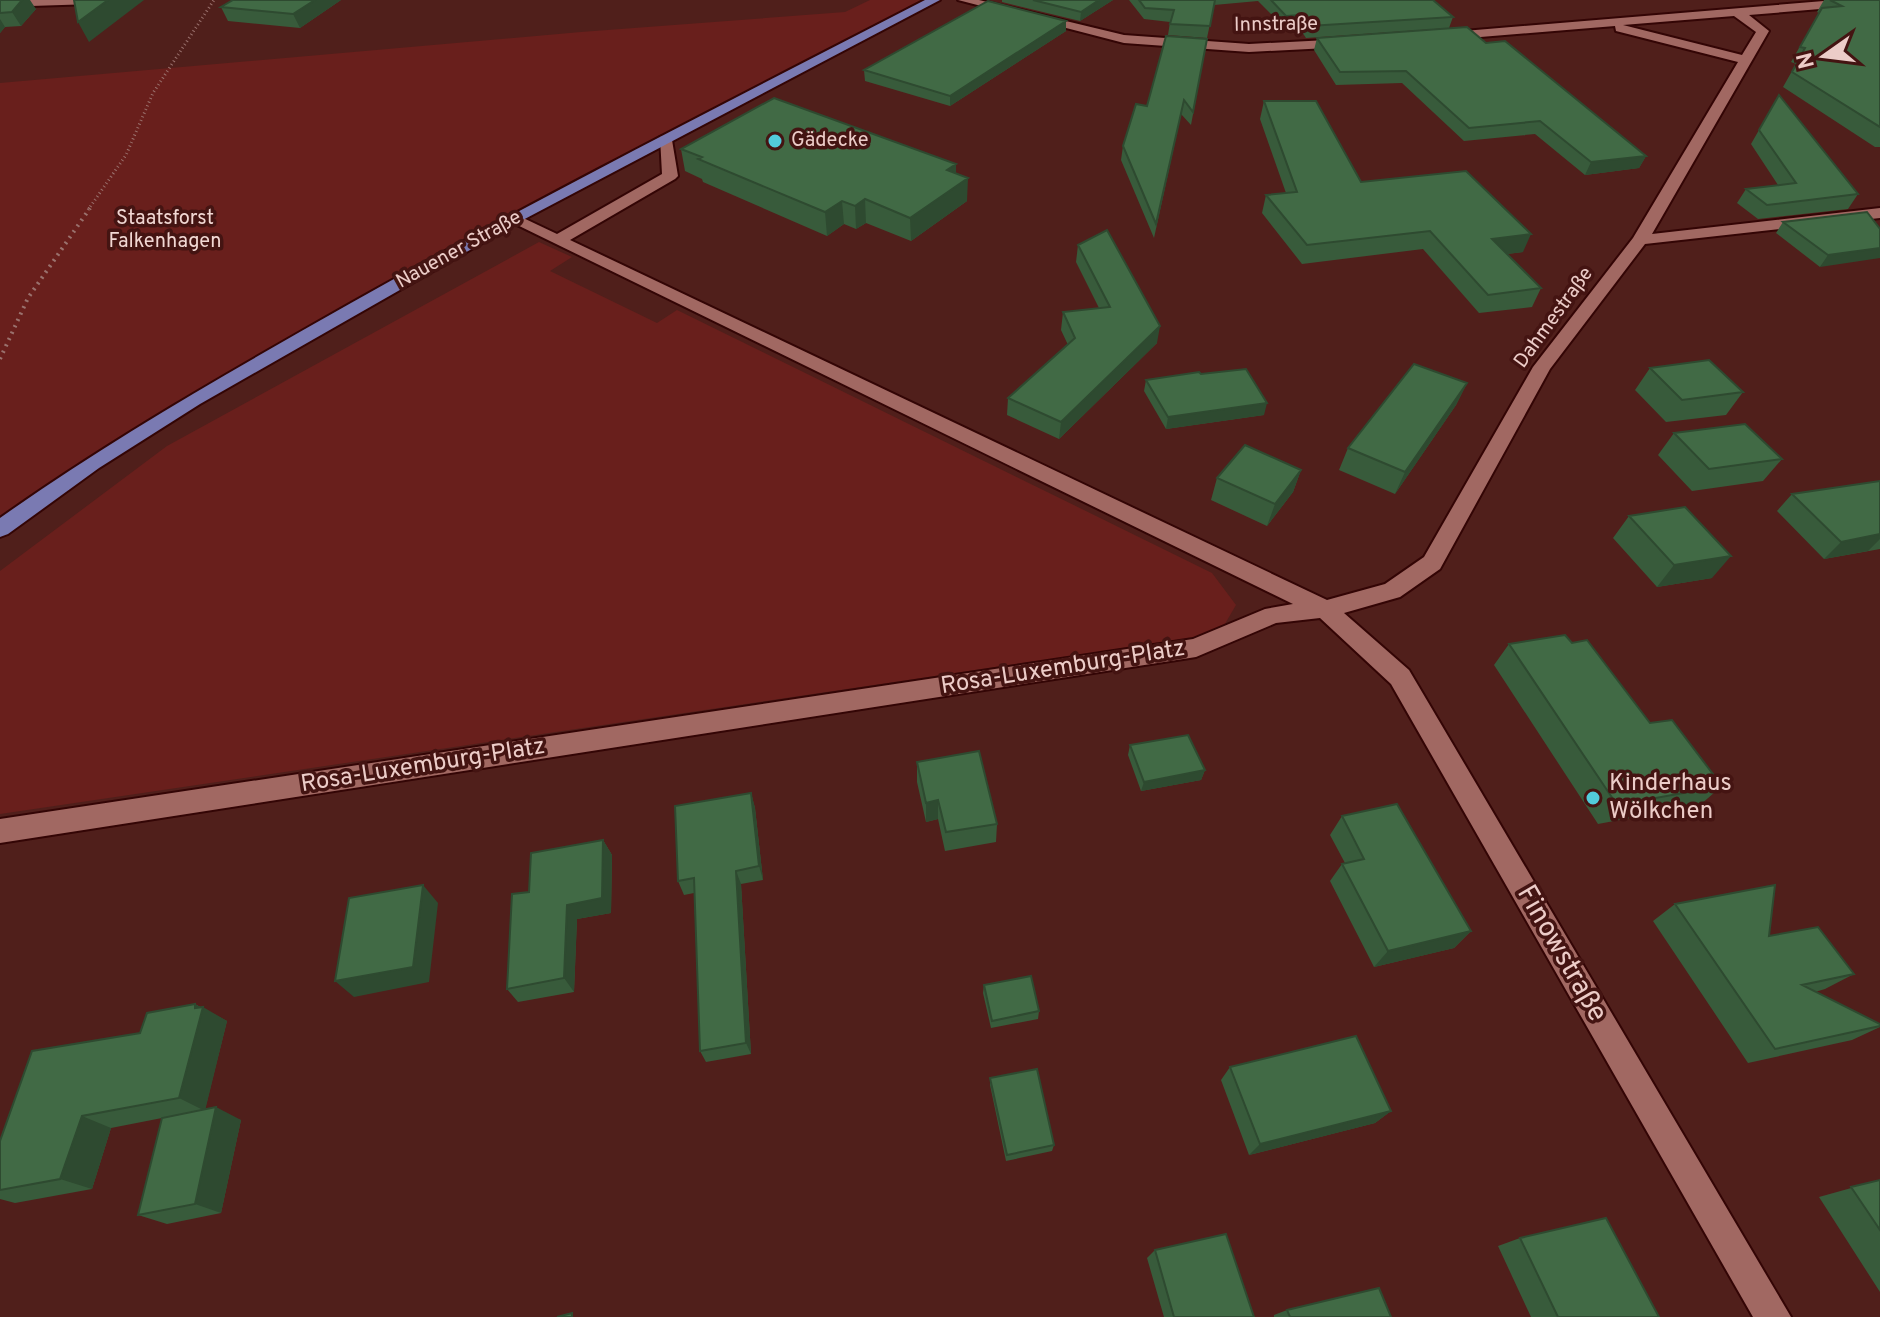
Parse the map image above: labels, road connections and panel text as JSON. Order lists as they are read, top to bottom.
{
  "streets": {
    "main road": ["Nauener Straße"],
    "street": [
      "Innstraße",
      "Dahmestraße",
      "Rosa-Luxemburg-Platz",
      "Finowstraße"
    ]
  },
  "crossings": [
    ["Dahmestraße", "Rosa-Luxemburg-Platz"],
    ["Dahmestraße", "Finowstraße"],
    ["Rosa-Luxemburg-Platz", "Finowstraße"]
  ],
  "parks": ["Staatsforst Falkenhagen"],
  "places": ["Gädecke", "Kinderhaus Wölkchen"],
  "north": "left"
}
